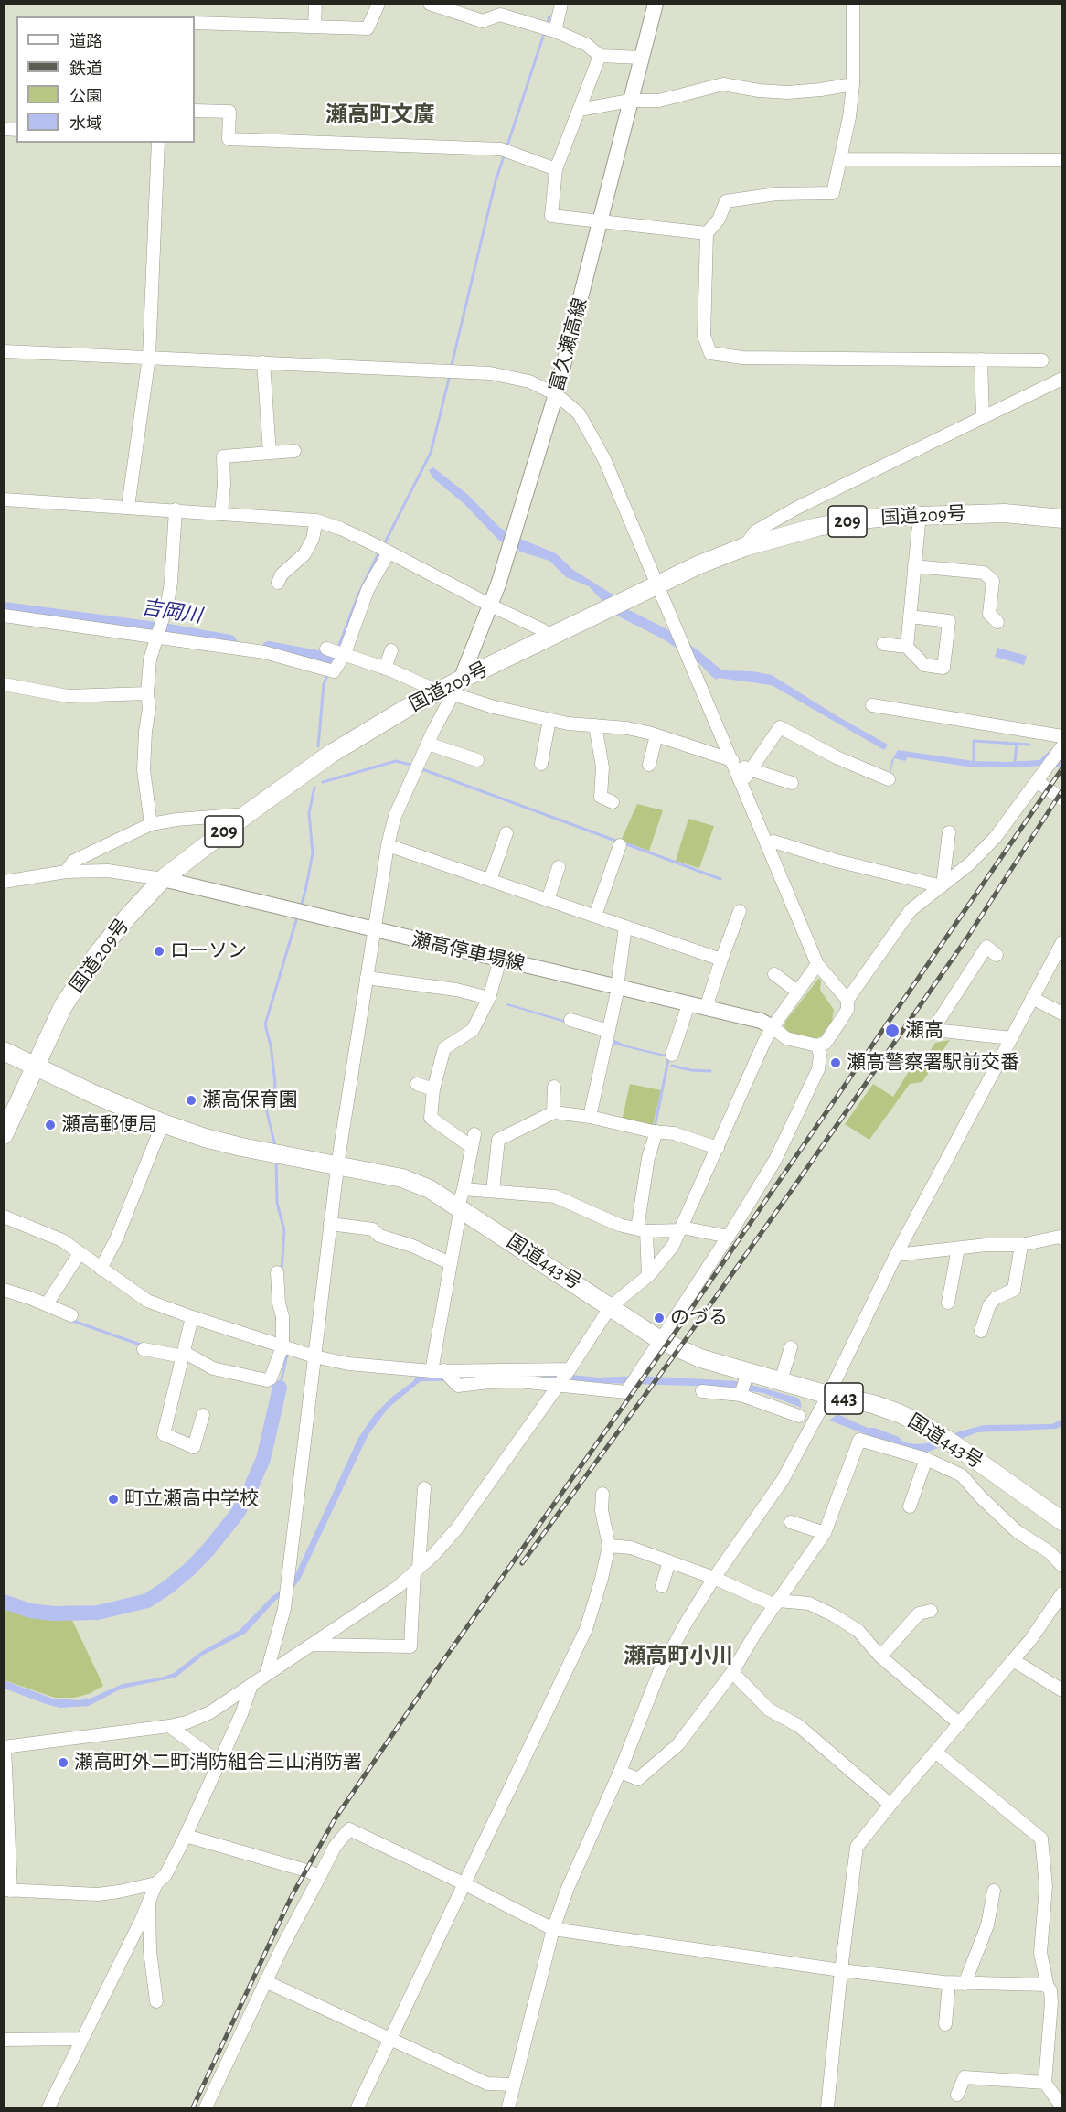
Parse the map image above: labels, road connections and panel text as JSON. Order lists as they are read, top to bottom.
{
  "streets": {
    "highway": [
      "国道209号",
      "209",
      "国道443号",
      "443"
    ],
    "main road": ["富久瀬高線", "瀬高停車場線"]
  },
  "crossings": [
    ["富久瀬高線", "国道209号"],
    ["国道209号", "瀬高停車場線"],
    ["国道209号", "国道443号"]
  ],
  "districts": ["瀬高町文廣", "瀬高町小川"],
  "water": ["吉岡川"],
  "places": [
    "ローソン",
    "瀬高",
    "瀬高警察署駅前交番",
    "瀬高保育園",
    "瀬高郵便局",
    "のづる",
    "町立瀬高中学校",
    "瀬高町外二町消防組合三山消防署"
  ],
  "legend": [
    "道路",
    "鉄道",
    "公園",
    "水域"
  ]
}
